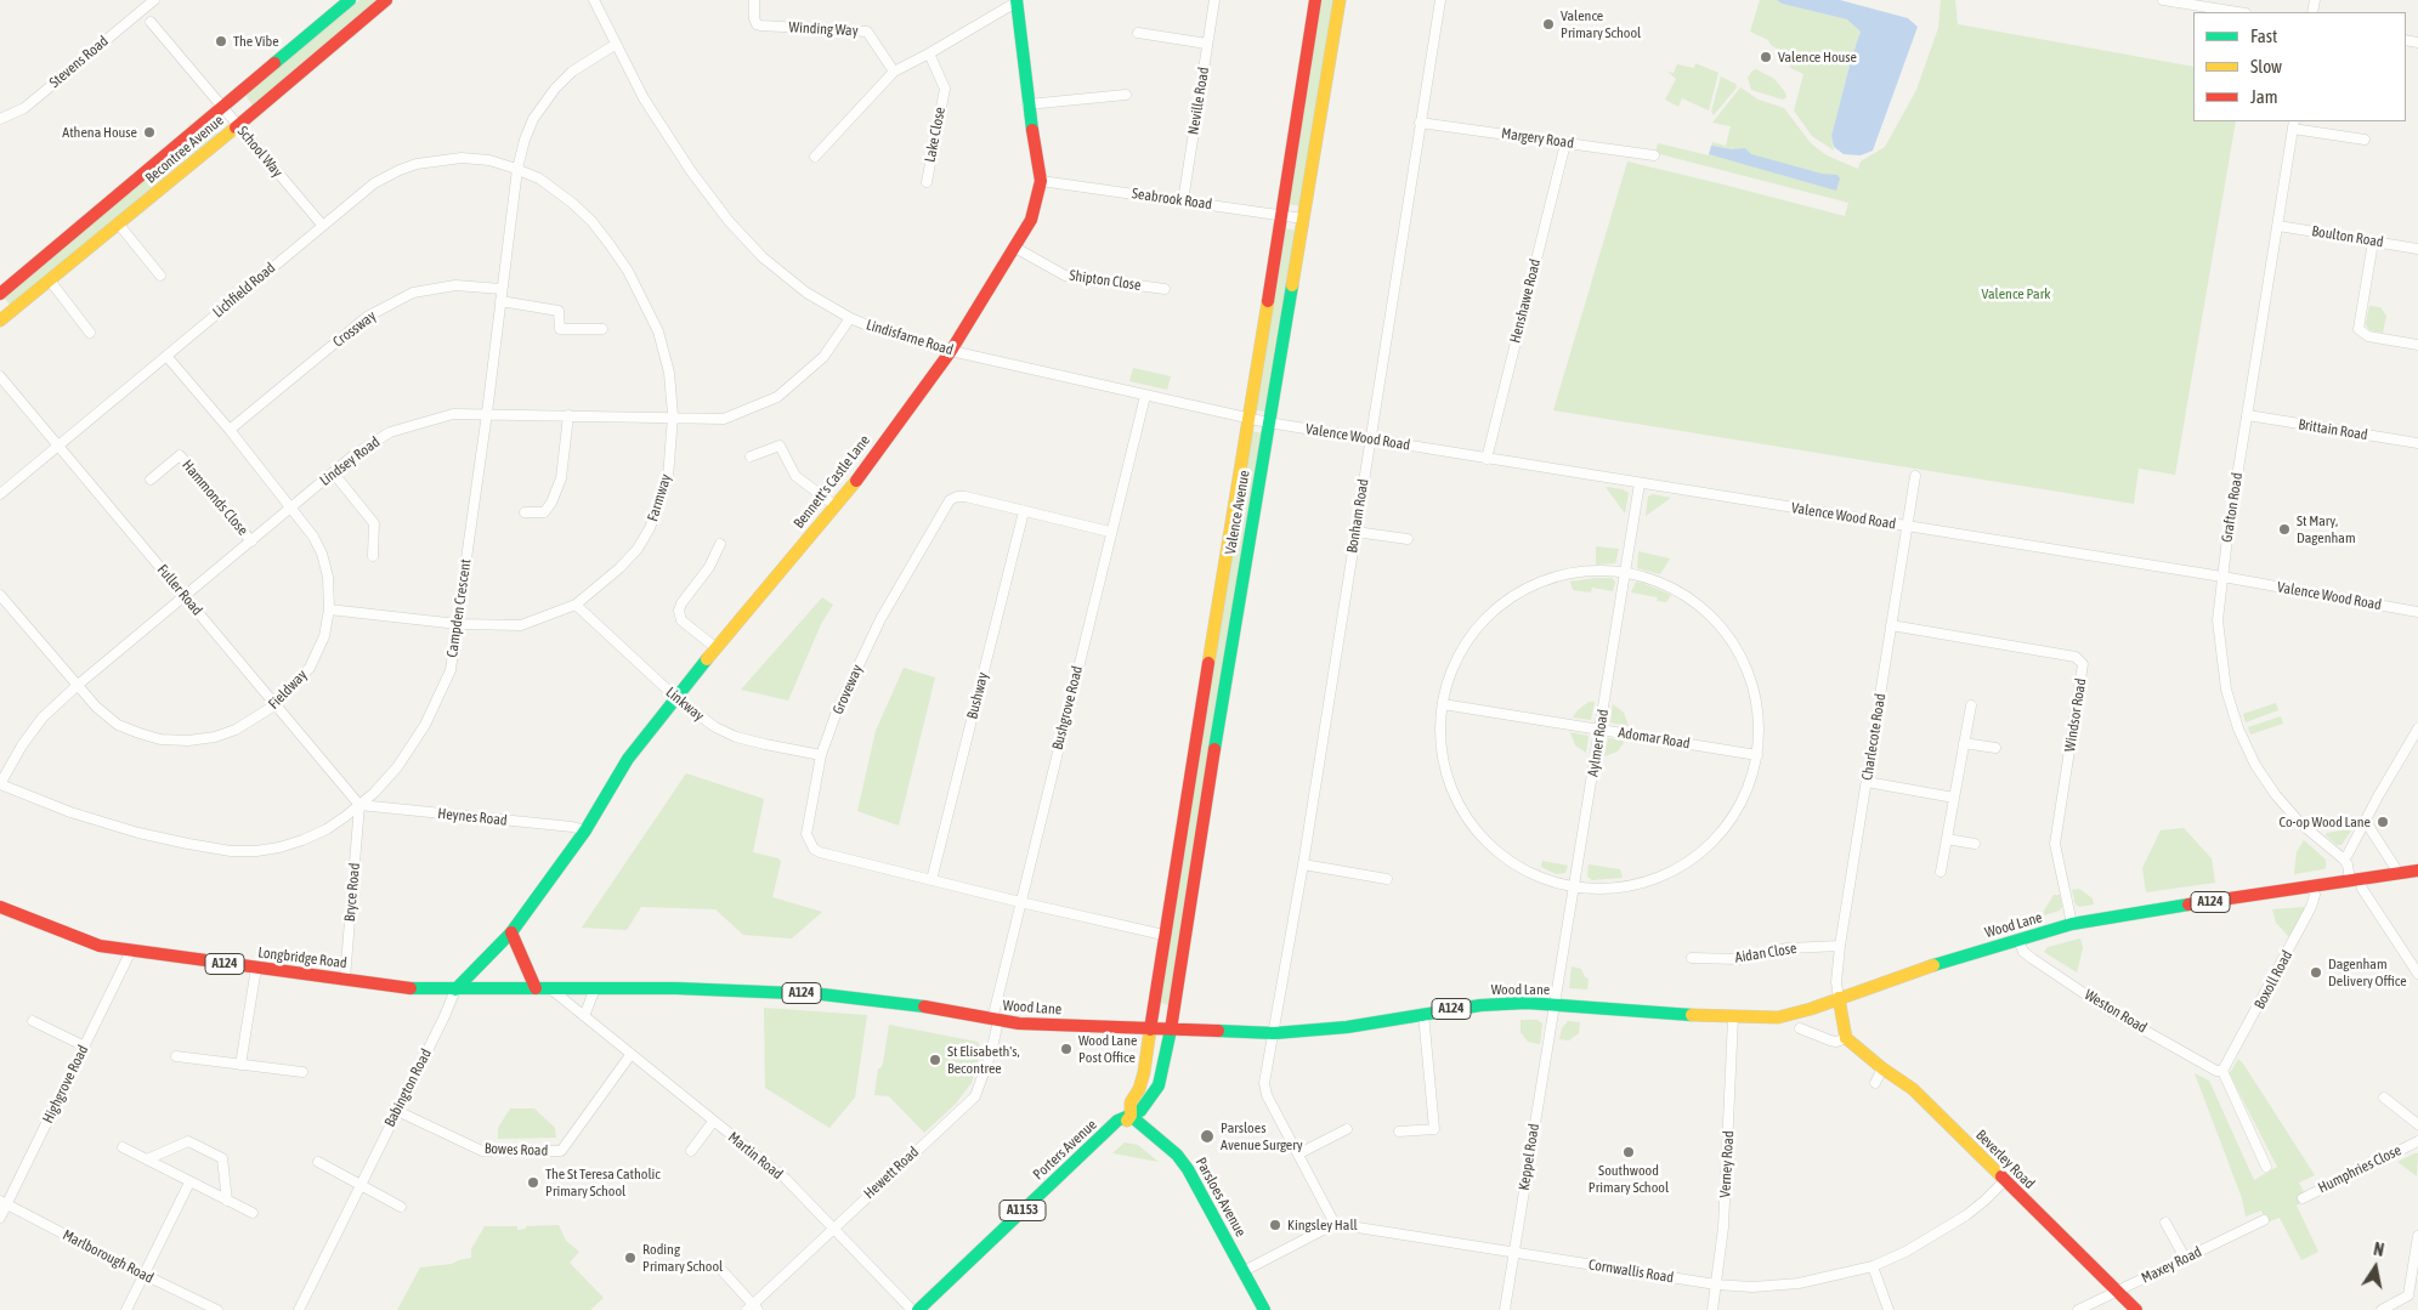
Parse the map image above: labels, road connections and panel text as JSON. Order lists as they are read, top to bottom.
{
  "streets": {
    "main road": [
      "Becontree Avenue",
      "Bennett's Castle Lane",
      "Valence Avenue",
      "A124",
      "Wood Lane",
      "Longbridge Road",
      "Porters Avenue",
      "Beverley Road",
      "Parsloes Avenue",
      "A1153"
    ],
    "street": [
      "Winding Way",
      "Stevens Road",
      "Neville Road",
      "Lake Close",
      "Margery Road",
      "School Way",
      "Seabrook Road",
      "Boulton Road",
      "Shipton Close",
      "Lichfield Road",
      "Henshawe Road",
      "Crossway",
      "Lindisfarne Road",
      "Brittain Road",
      "Valence Wood Road",
      "Lindsey Road",
      "Hammonds Close",
      "Farmway",
      "Grafton Road",
      "Bonham Road",
      "Fuller Road",
      "Campden Crescent",
      "Fieldway",
      "Groveway",
      "Bushway",
      "Linkway",
      "Bushgrove Road",
      "Windsor Road",
      "Charlecote Road",
      "Adomar Road",
      "Aylmer Road",
      "Heynes Road",
      "Bryce Road",
      "Aidan Close",
      "Boxoll Road",
      "Weston Road",
      "Highgrove Road",
      "Babington Road",
      "Bowes Road",
      "Martin Road",
      "Keppel Road",
      "Verney Road",
      "Humphries Close",
      "Hewett Road",
      "Marlborough Road",
      "Maxey Road",
      "Cornwallis Road"
    ]
  },
  "crossings": [
    ["Neville Road", "Seabrook Road"],
    ["Margery Road", "Henshawe Road"],
    ["Margery Road", "Bonham Road"],
    ["Becontree Avenue", "School Way"],
    ["School Way", "Lichfield Road"],
    ["Seabrook Road", "Bennett's Castle Lane"],
    ["Seabrook Road", "Valence Avenue"],
    ["Boulton Road", "Grafton Road"],
    ["Shipton Close", "Bennett's Castle Lane"],
    ["Lichfield Road", "Farmway"],
    ["Lichfield Road", "Fuller Road"],
    ["Lichfield Road", "Campden Crescent"],
    ["Lichfield Road", "Fieldway"],
    ["Henshawe Road", "Valence Wood Road"],
    ["Crossway", "Campden Crescent"],
    ["Crossway", "Fieldway"],
    ["Lindisfarne Road", "Valence Wood Road"],
    ["Lindisfarne Road", "Lindsey Road"],
    ["Lindisfarne Road", "Bennett's Castle Lane"],
    ["Lindisfarne Road", "Valence Avenue"],
    ["Lindisfarne Road", "Campden Crescent"],
    ["Lindisfarne Road", "Bushgrove Road"],
    ["Brittain Road", "Grafton Road"],
    ["Valence Wood Road", "Grafton Road"],
    ["Valence Wood Road", "Valence Avenue"],
    ["Valence Wood Road", "Bonham Road"],
    ["Valence Wood Road", "Charlecote Road"],
    ["Valence Wood Road", "Aylmer Road"],
    ["Lindsey Road", "Hammonds Close"],
    ["Lindsey Road", "Farmway"],
    ["Lindsey Road", "Fuller Road"],
    ["Lindsey Road", "Campden Crescent"],
    ["Lindsey Road", "Fieldway"],
    ["Bennett's Castle Lane", "Linkway"],
    ["Bennett's Castle Lane", "Heynes Road"],
    ["Bennett's Castle Lane", "Longbridge Road"],
    ["Bennett's Castle Lane", "Babington Road"],
    ["Farmway", "Campden Crescent"],
    ["Farmway", "Fieldway"],
    ["Farmway", "Linkway"],
    ["Valence Avenue", "Groveway"],
    ["Valence Avenue", "Wood Lane"],
    ["Valence Avenue", "Porters Avenue"],
    ["Bonham Road", "Wood Lane"],
    ["Bonham Road", "Cornwallis Road"],
    ["Fuller Road", "Campden Crescent"],
    ["Fuller Road", "Fieldway"],
    ["Fuller Road", "Heynes Road"],
    ["Fuller Road", "Bryce Road"],
    ["Campden Crescent", "Heynes Road"],
    ["Campden Crescent", "Bryce Road"],
    ["Groveway", "Bushway"],
    ["Groveway", "Linkway"],
    ["Groveway", "Bushgrove Road"],
    ["Bushgrove Road", "Wood Lane"],
    ["Bushgrove Road", "Hewett Road"],
    ["Windsor Road", "Charlecote Road"],
    ["Windsor Road", "Wood Lane"],
    ["Charlecote Road", "Wood Lane"],
    ["Charlecote Road", "Aidan Close"],
    ["Adomar Road", "Aylmer Road"],
    ["Aylmer Road", "Wood Lane"],
    ["Aylmer Road", "Keppel Road"],
    ["Heynes Road", "Bryce Road"],
    ["Bryce Road", "Longbridge Road"],
    ["Wood Lane", "Longbridge Road"],
    ["Wood Lane", "Boxoll Road"],
    ["Wood Lane", "Weston Road"],
    ["Wood Lane", "Porters Avenue"],
    ["Wood Lane", "Martin Road"],
    ["Wood Lane", "Keppel Road"],
    ["Wood Lane", "Verney Road"],
    ["Wood Lane", "Hewett Road"],
    ["Longbridge Road", "Highgrove Road"],
    ["Longbridge Road", "Babington Road"],
    ["Boxoll Road", "Weston Road"],
    ["Highgrove Road", "Marlborough Road"],
    ["Babington Road", "Bowes Road"],
    ["Bowes Road", "Martin Road"],
    ["Porters Avenue", "Parsloes Avenue"],
    ["Martin Road", "Hewett Road"],
    ["Keppel Road", "Cornwallis Road"],
    ["Beverley Road", "Maxey Road"],
    ["Beverley Road", "Cornwallis Road"],
    ["Verney Road", "Cornwallis Road"]
  ],
  "parks": ["Valence Park"],
  "places": [
    "Valence Primary School",
    "The Vibe",
    "Valence House",
    "Athena House",
    "St Mary, Dagenham",
    "Co-op Wood Lane",
    "Dagenham Delivery Office",
    "Wood Lane Post Office",
    "St Elisabeth's, Becontree",
    "Parsloes Avenue Surgery",
    "Southwood Primary School",
    "The St Teresa Catholic Primary School",
    "Kingsley Hall",
    "Roding Primary School"
  ],
  "legend": ["Fast", "Slow", "Jam"],
  "north": "top"
}
